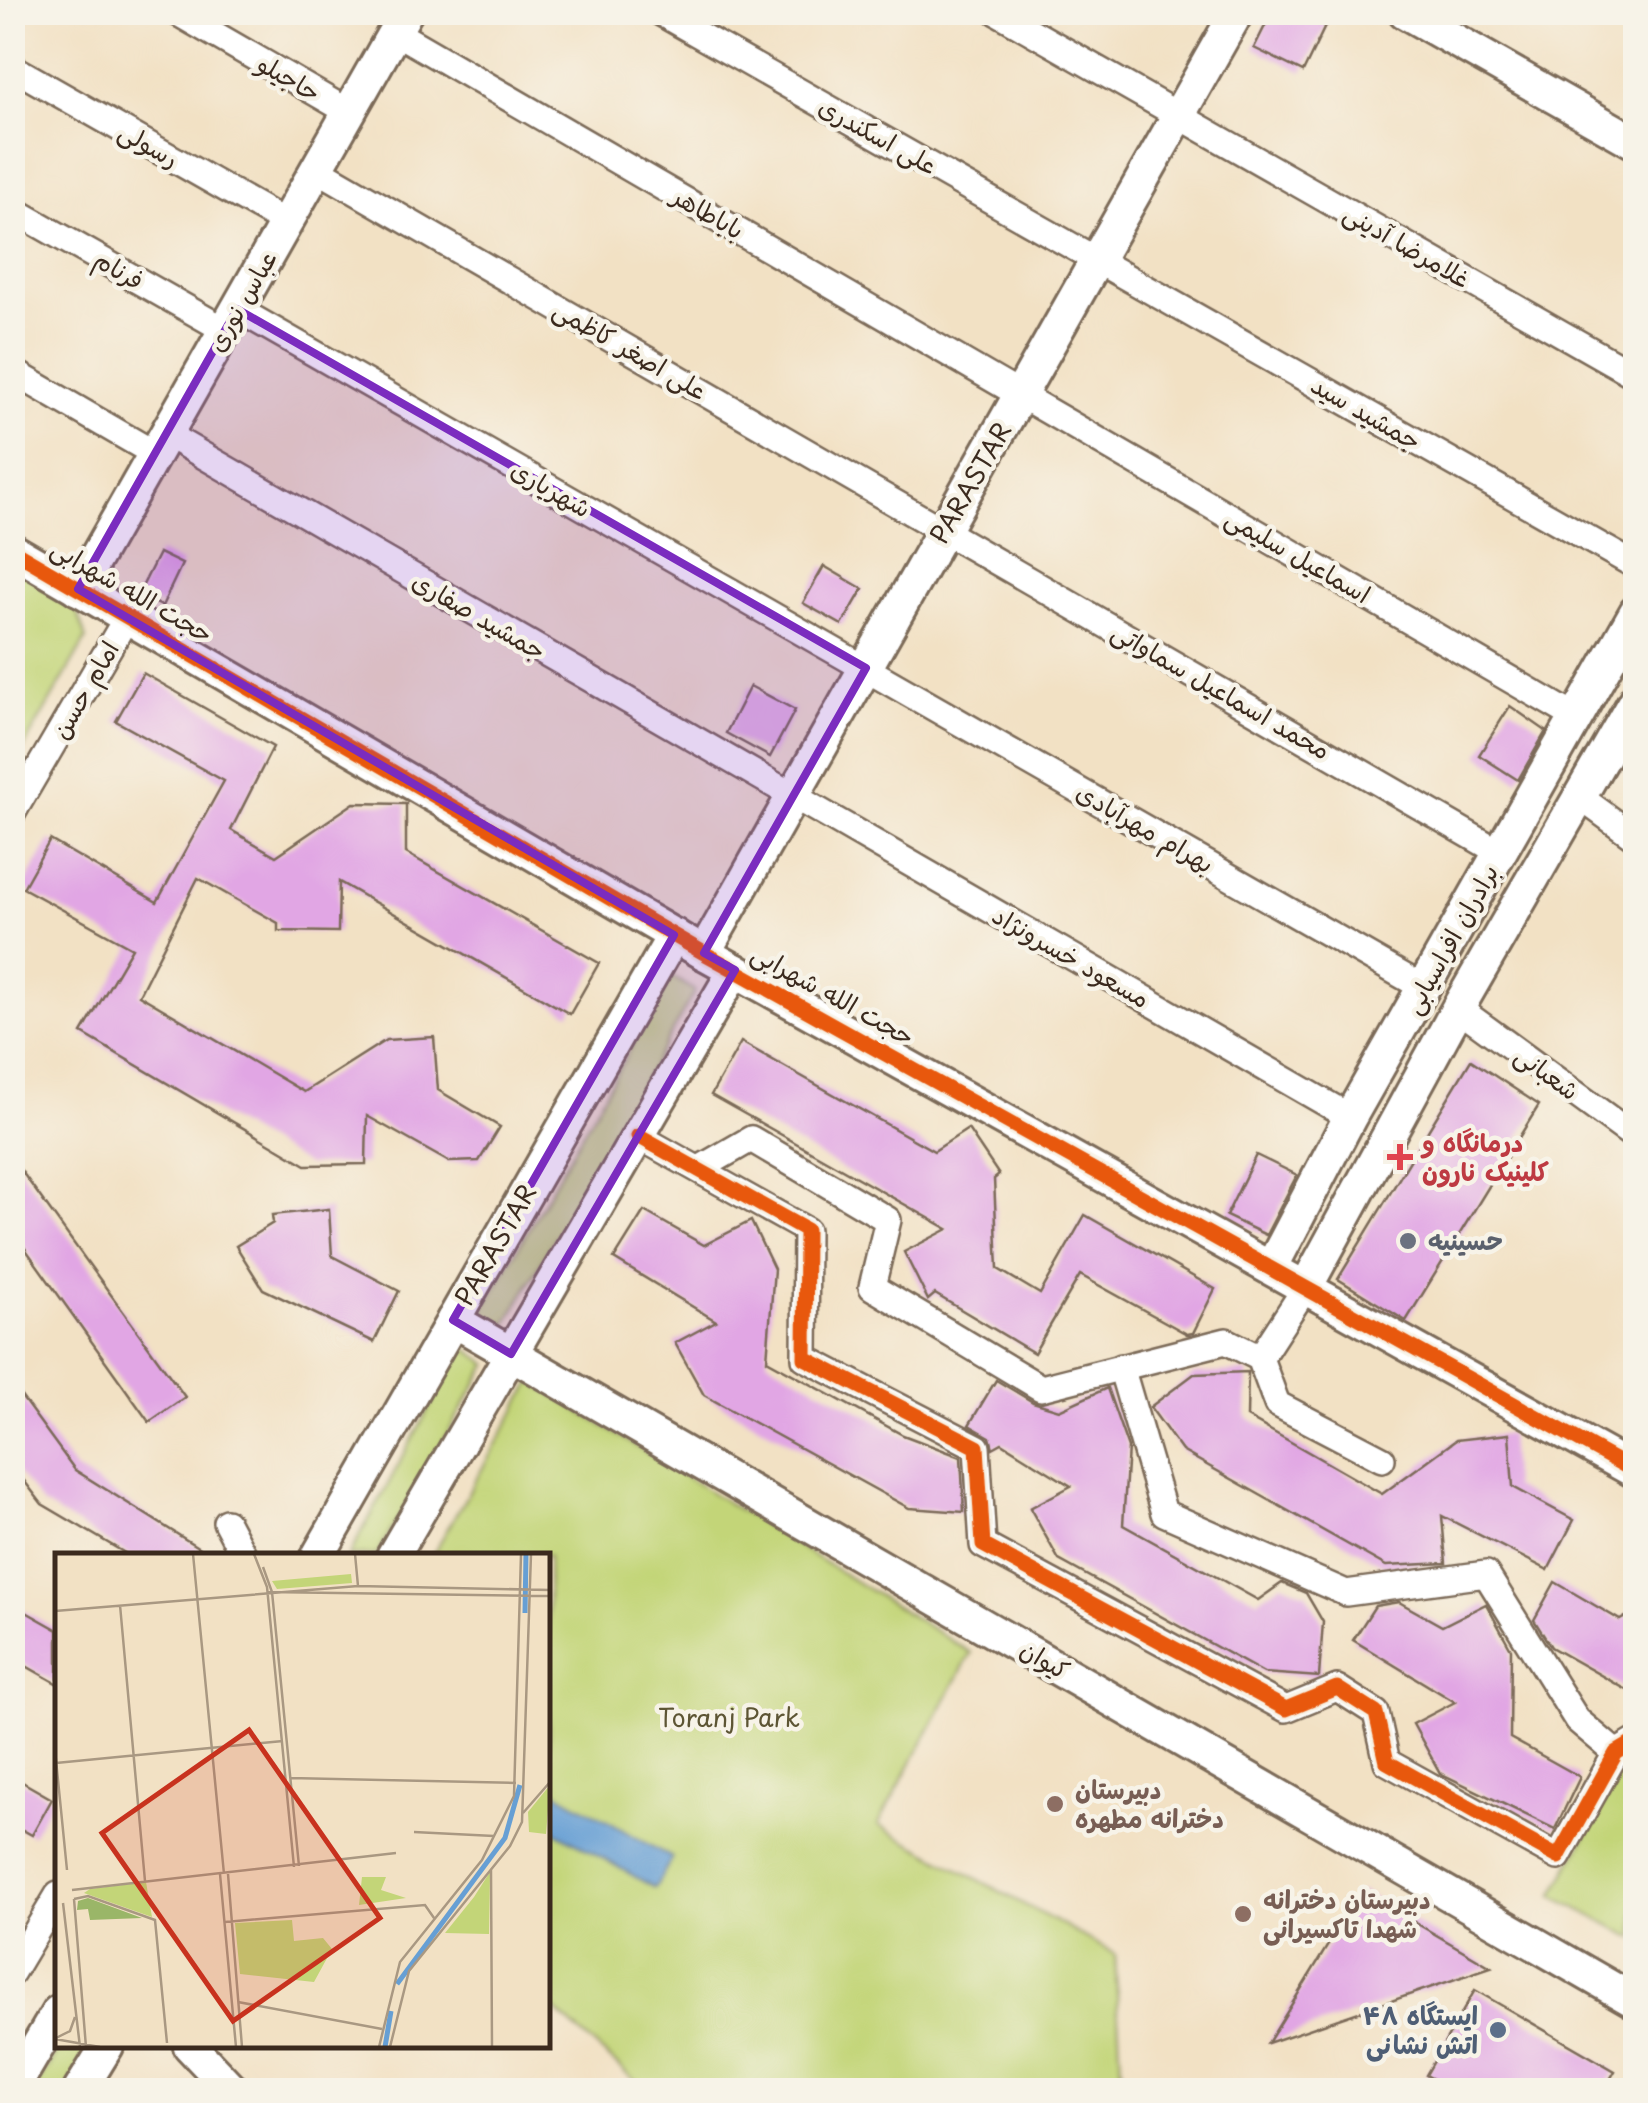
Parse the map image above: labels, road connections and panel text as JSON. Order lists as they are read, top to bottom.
{
  "streets": {
    "street": [
      "حاجیلو",
      "علی اسکندری",
      "رسولى",
      "باباطاهر",
      "غلامرضا آدینی",
      "فرنام",
      "عباس نوری",
      "علی اصغر کاظمی",
      "جمشید سید",
      "PARASTAR",
      "شهریاری",
      "اسماعیل سلیمی",
      "حجت الله شهرابی",
      "جمشید صفاری",
      "امام حسن",
      "محمد اسماعیل سماواتی",
      "بهرام مهرآبادی",
      "برادران افراسیابی",
      "مسعود خسرونژاد",
      "شعبانی",
      "کیوان"
    ]
  },
  "crossings": [
    ["حاجیلو", "عباس نوری"],
    ["علی اسکندری", "جمشید سید"],
    ["علی اسکندری", "PARASTAR"],
    ["رسولى", "عباس نوری"],
    ["باباطاهر", "عباس نوری"],
    ["باباطاهر", "PARASTAR"],
    ["باباطاهر", "اسماعیل سلیمی"],
    ["غلامرضا آدینی", "PARASTAR"],
    ["فرنام", "عباس نوری"],
    ["فرنام", "شهریاری"],
    ["عباس نوری", "علی اصغر کاظمی"],
    ["عباس نوری", "شهریاری"],
    ["عباس نوری", "حجت الله شهرابی"],
    ["عباس نوری", "جمشید صفاری"],
    ["علی اصغر کاظمی", "PARASTAR"],
    ["علی اصغر کاظمی", "محمد اسماعیل سماواتی"],
    ["جمشید سید", "PARASTAR"],
    ["PARASTAR", "شهریاری"],
    ["PARASTAR", "اسماعیل سلیمی"],
    ["PARASTAR", "حجت الله شهرابی"],
    ["PARASTAR", "جمشید صفاری"],
    ["PARASTAR", "محمد اسماعیل سماواتی"],
    ["PARASTAR", "بهرام مهرآبادی"],
    ["PARASTAR", "مسعود خسرونژاد"],
    ["PARASTAR", "کیوان"],
    ["شهریاری", "بهرام مهرآبادی"],
    ["اسماعیل سلیمی", "برادران افراسیابی"],
    ["حجت الله شهرابی", "امام حسن"],
    ["حجت الله شهرابی", "برادران افراسیابی"],
    ["جمشید صفاری", "مسعود خسرونژاد"],
    ["محمد اسماعیل سماواتی", "برادران افراسیابی"],
    ["بهرام مهرآبادی", "برادران افراسیابی"],
    ["برادران افراسیابی", "مسعود خسرونژاد"],
    ["برادران افراسیابی", "شعبانی"]
  ],
  "parks": ["Toranj Park"],
  "places": {
    "health": ["درمانگاه و کلینیک نارون"],
    "other": [
      "حسینیه",
      "دبیرستان دخترانه مطهره",
      "دبیرستان دخترانه شهدا تاکسیرانی",
      "ایستگاه ۴۸ اتش نشانی"
    ]
  }
}
